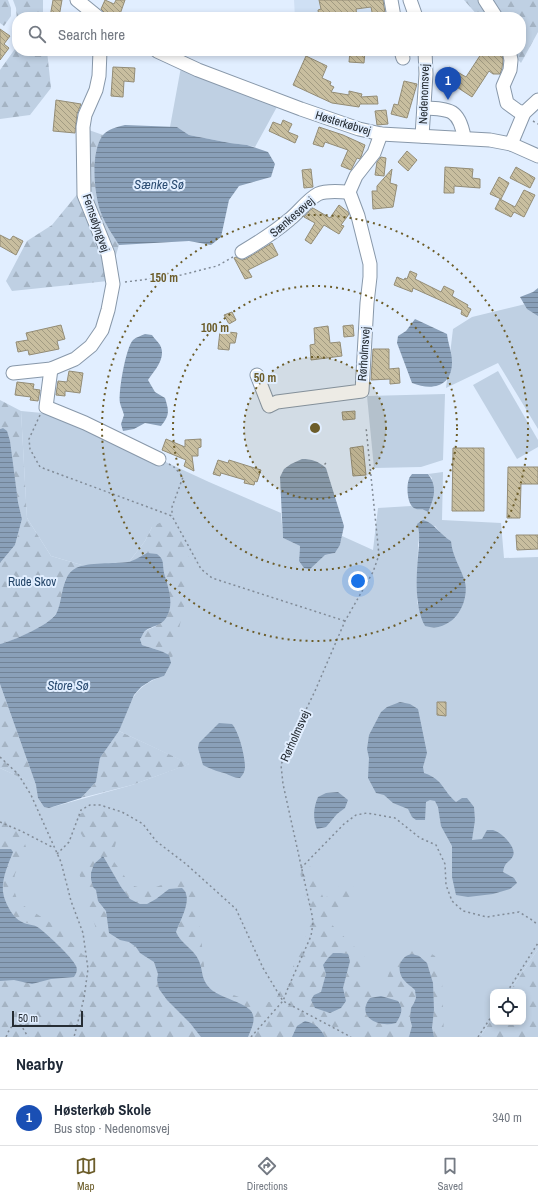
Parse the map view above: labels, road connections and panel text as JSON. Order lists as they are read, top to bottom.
{
  "streets": {
    "street": [
      "Nedenomsvej",
      "Høsterkøbvej",
      "Sænkesøvej",
      "Femsølyngvej",
      "Rørholmsvej"
    ]
  },
  "crossings": [
    ["Nedenomsvej", "Høsterkøbvej"],
    ["Sænkesøvej", "Rørholmsvej"]
  ],
  "water": ["Sænke Sø", "Store Sø"],
  "parks": ["Rude Skov"],
  "scale_bar": "50 m",
  "page": {
    "search": "Search here",
    "pins": "1",
    "scale": "50 m",
    "heading": "Nearby",
    "list": [
      {
        "mark": "1",
        "name": "Høsterkøb Skole",
        "note": "Bus stop · Nedenomsvej",
        "value": "340 m"
      }
    ],
    "nav": ["Map", "Directions", "Saved"]
  },
  "rings": ["150 m", "100 m", "50 m"]
}
